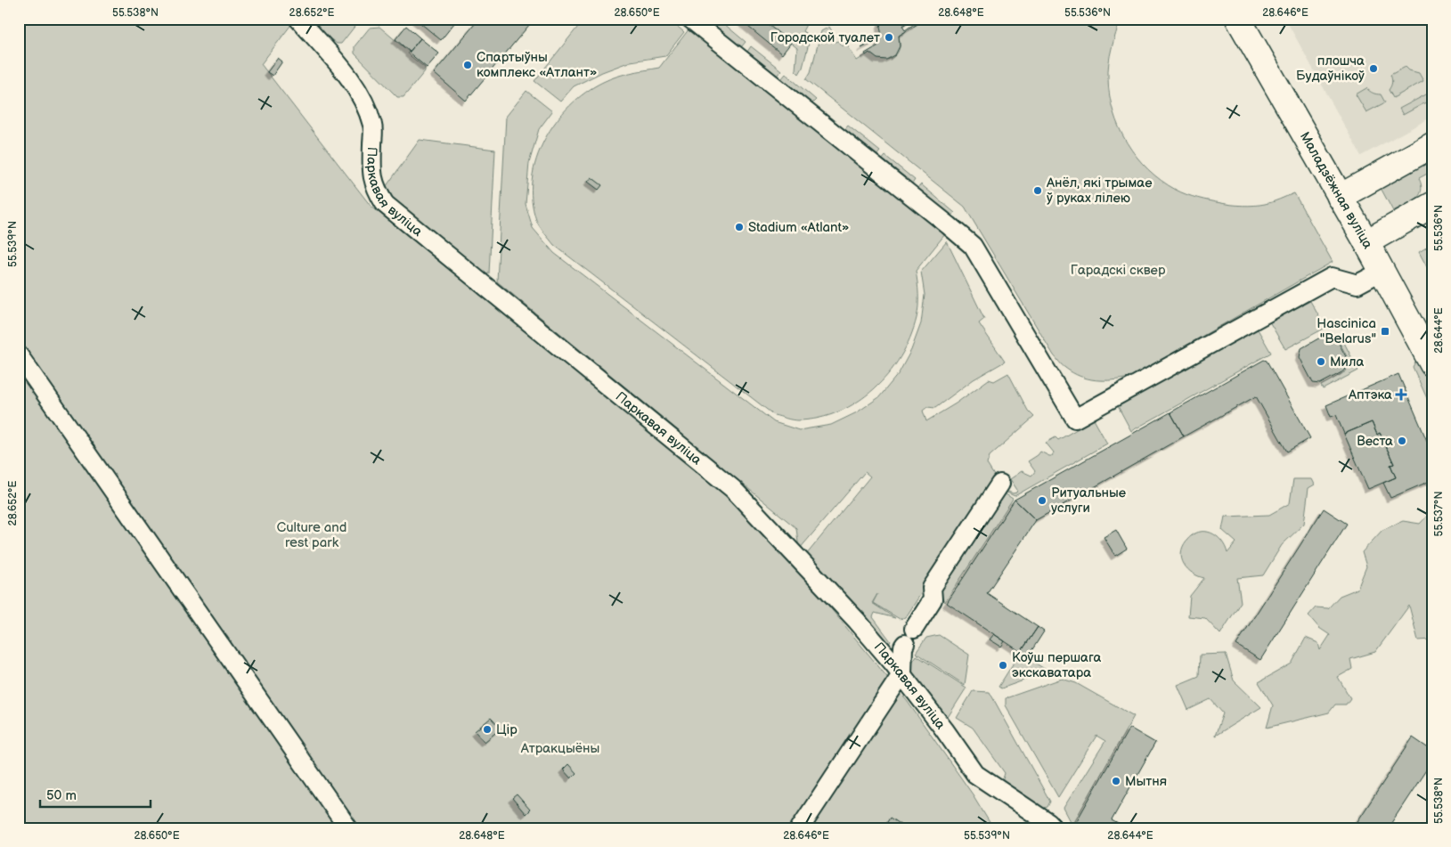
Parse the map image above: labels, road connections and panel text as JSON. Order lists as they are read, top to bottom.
{
  "streets": {
    "main road": ["Маладзёжная вуліца"],
    "street": ["Паркавая вуліца"]
  },
  "parks": ["Гарадскі сквер", "Culture and rest park", "Атракцыёны"],
  "places": {
    "other": [
      "Городской туалет",
      "Спартыўны комплекс «Атлант»",
      "плошча Будаўнікоў",
      "Анёл, які трымае ў руках лілею",
      "Stadium «Atlant»",
      "Мила",
      "Веста",
      "Ритуальные услуги",
      "Коўш першага экскаватара",
      "Цір",
      "Мытня"
    ],
    "transit": ["Hascinica \"Belarus\""],
    "health": ["Аптэка"]
  },
  "scale_bar": "50 m",
  "coordinates": [
    "55.538°N",
    "28.652°E",
    "28.650°E",
    "28.648°E",
    "55.536°N",
    "28.646°E",
    "55.539°N",
    "28.644°E",
    "55.537°N"
  ]
}
